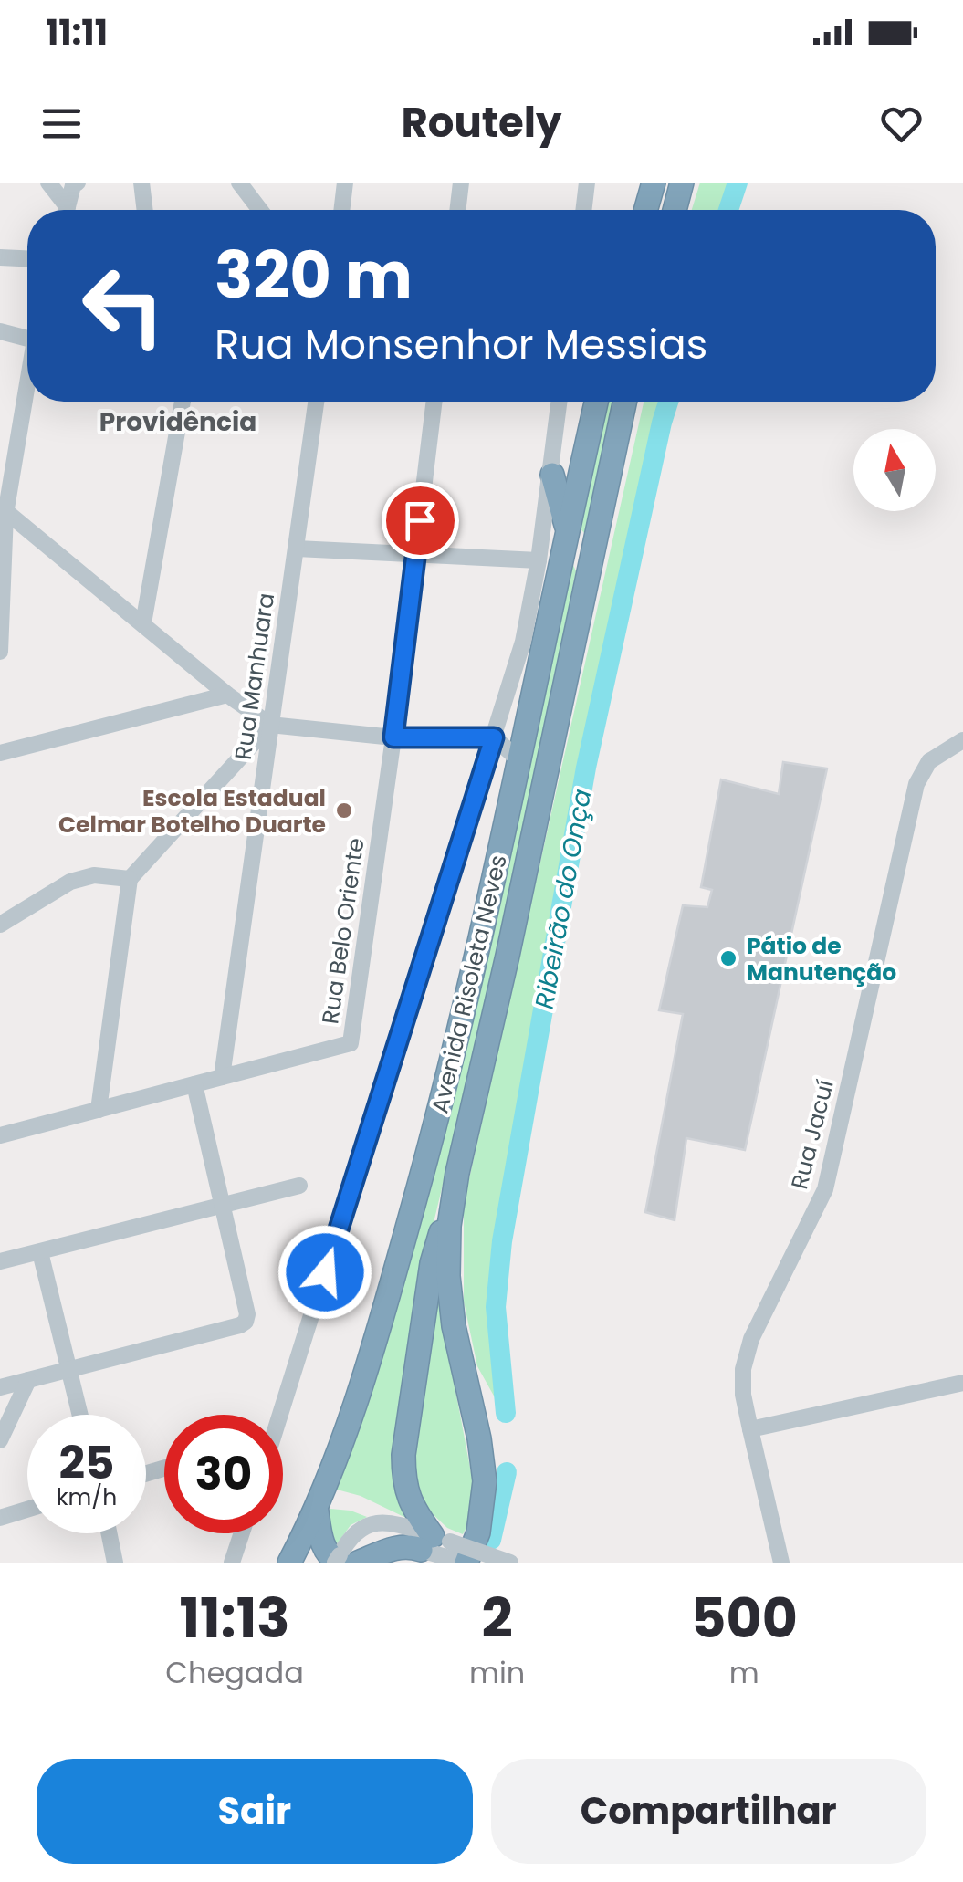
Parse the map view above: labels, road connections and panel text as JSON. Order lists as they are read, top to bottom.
{
  "streets": {
    "highway": ["Avenida Risoleta Neves"],
    "street": ["Rua Manhuara", "Rua Belo Oriente", "Rua Jacuí"]
  },
  "crossings": [
    ["Rua Manhuara", "Rua Belo Oriente"]
  ],
  "districts": ["Providência"],
  "water": ["Ribeirão do Onça"],
  "places": ["Escola Estadual Celmar Botelho Duarte", "Pátio de Manutenção"],
  "north": "top",
  "page": {
    "status": "11:11",
    "header": "Routely",
    "turn": ["320 m", "Rua Monsenhor Messias"],
    "speed": "25 km/h",
    "limit": "30",
    "eta": [
      "11:13",
      "Chegada",
      "2",
      "min",
      "500",
      "m"
    ],
    "buttons": ["Sair", "Compartilhar"]
  }
}
